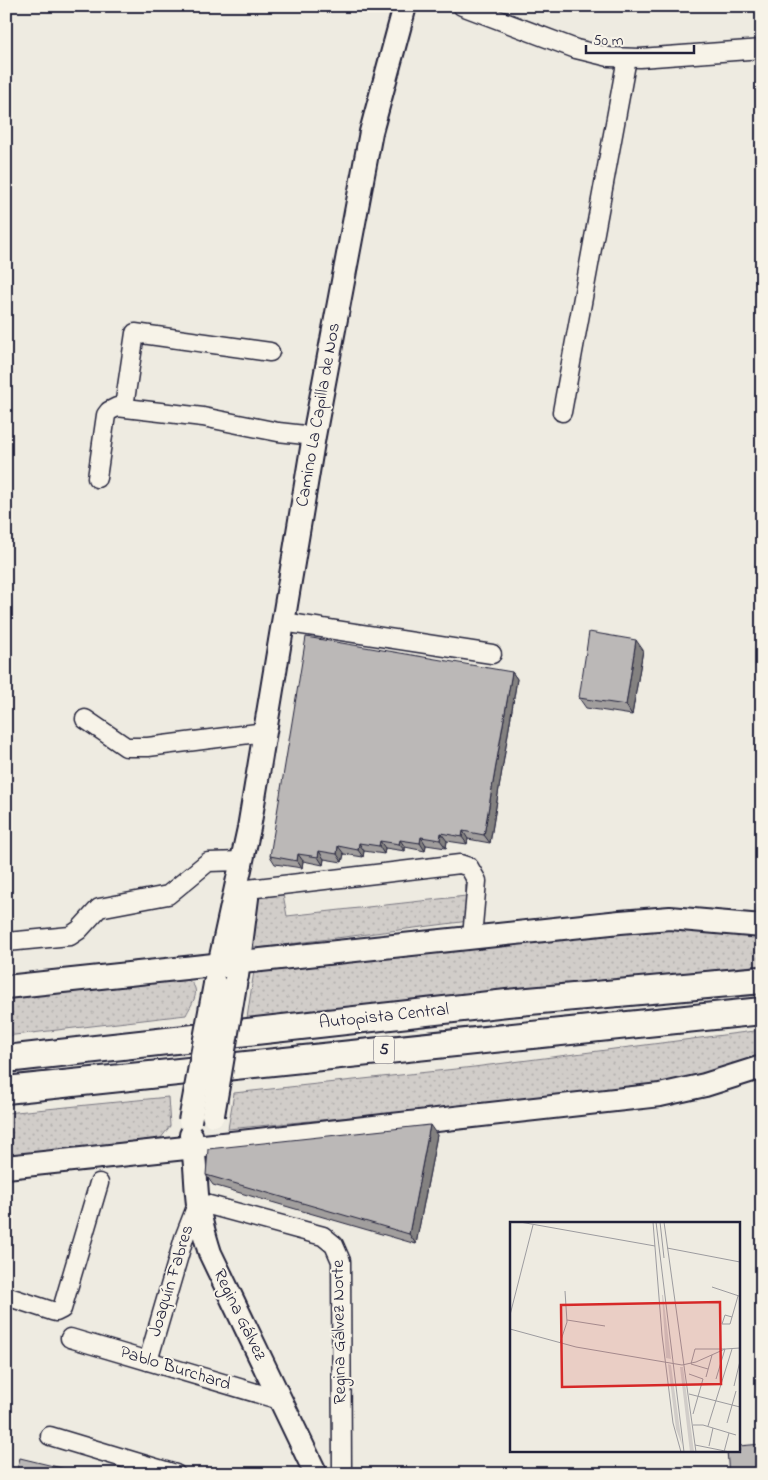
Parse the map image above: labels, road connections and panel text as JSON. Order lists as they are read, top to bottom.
{
  "streets": {
    "highway": ["Autopista Central", "5"],
    "main road": ["Camino La Capilla de Nos", "Regina Gálvez"],
    "street": ["Joaquín Fabres", "Regina Gálvez Norte", "Pablo Burchard"]
  },
  "crossings": [
    ["Camino La Capilla de Nos", "Regina Gálvez"],
    ["Joaquín Fabres", "Regina Gálvez"],
    ["Joaquín Fabres", "Regina Gálvez Norte"],
    ["Joaquín Fabres", "Pablo Burchard"],
    ["Regina Gálvez", "Regina Gálvez Norte"],
    ["Regina Gálvez", "Pablo Burchard"]
  ],
  "scale_bar": "50 m"
}
